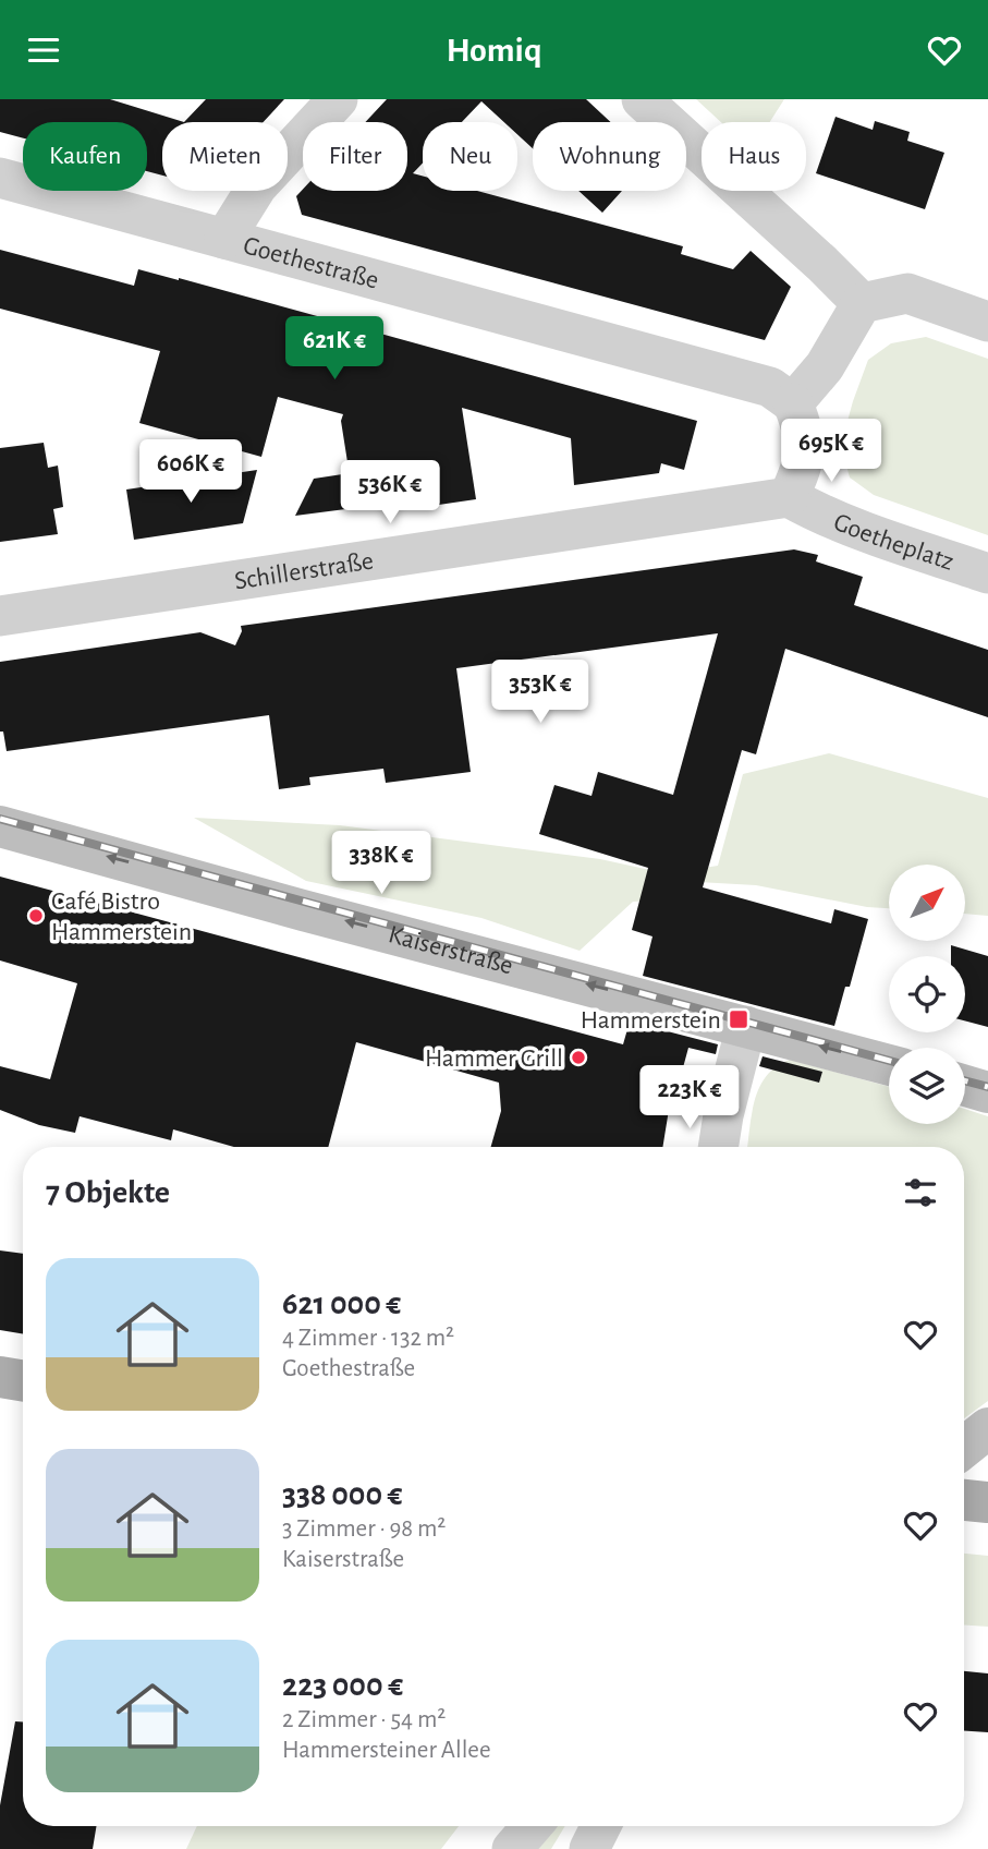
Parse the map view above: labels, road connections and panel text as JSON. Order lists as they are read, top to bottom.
{
  "streets": {
    "main road": ["Kaiserstraße"],
    "street": ["Goethestraße", "Goetheplatz", "Schillerstraße"]
  },
  "crossings": [
    ["Goetheplatz", "Schillerstraße"]
  ],
  "one_way": ["Kaiserstraße"],
  "places": {
    "other": ["Café Bistro Hammerstein", "Hammer Grill"],
    "transit": ["Hammerstein"]
  },
  "north": "top right",
  "page": {
    "header": "Homiq",
    "chip": [
      "Kaufen",
      "Mieten",
      "Filter",
      "Neu",
      "Wohnung",
      "Haus"
    ],
    "price": [
      "621K €",
      "695K €",
      "606K €",
      "536K €",
      "353K €",
      "338K €",
      "223K €"
    ],
    "heading": "7 Objekte",
    "list": [
      {
        "name": "621 000 €",
        "note": "4 Zimmer · 132 m² · Goethestraße"
      },
      {
        "name": "338 000 €",
        "note": "3 Zimmer · 98 m² · Kaiserstraße"
      },
      {
        "name": "223 000 €",
        "note": "2 Zimmer · 54 m² · Hammersteiner Allee"
      }
    ]
  }
}
